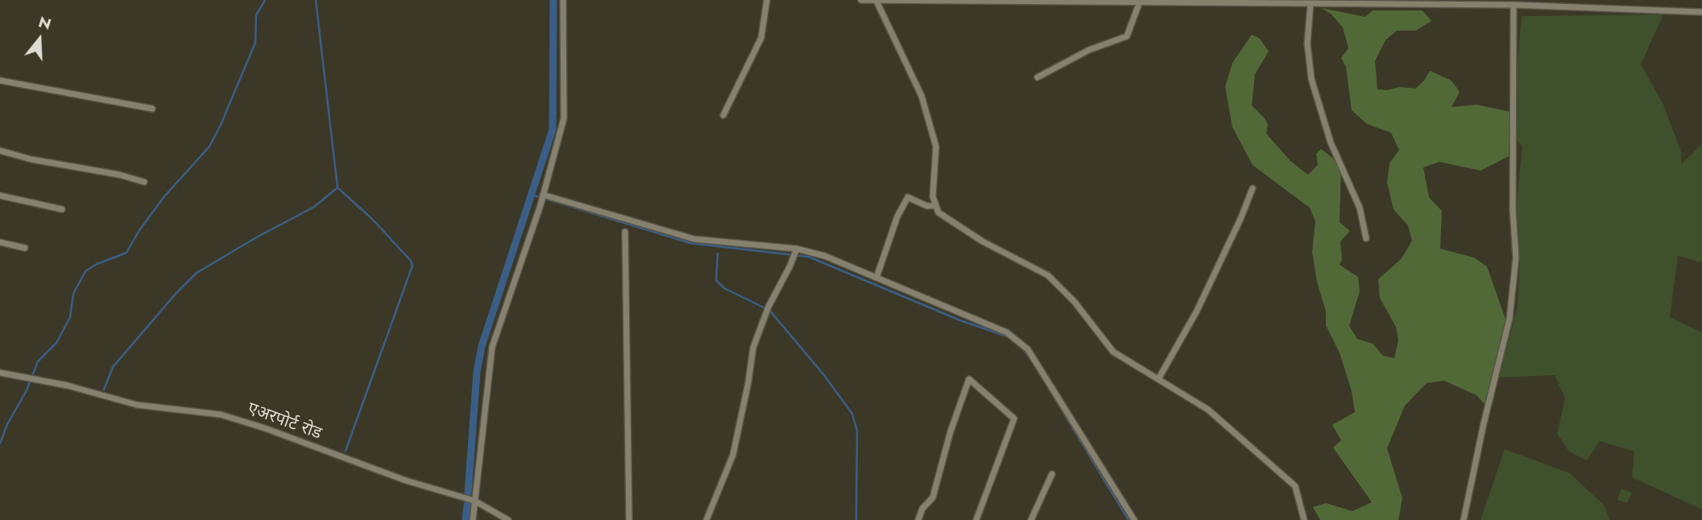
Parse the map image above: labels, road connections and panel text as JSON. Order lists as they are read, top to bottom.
{
  "streets": {
    "street": ["एअरपोर्ट रोड"]
  },
  "north": "top"
}
